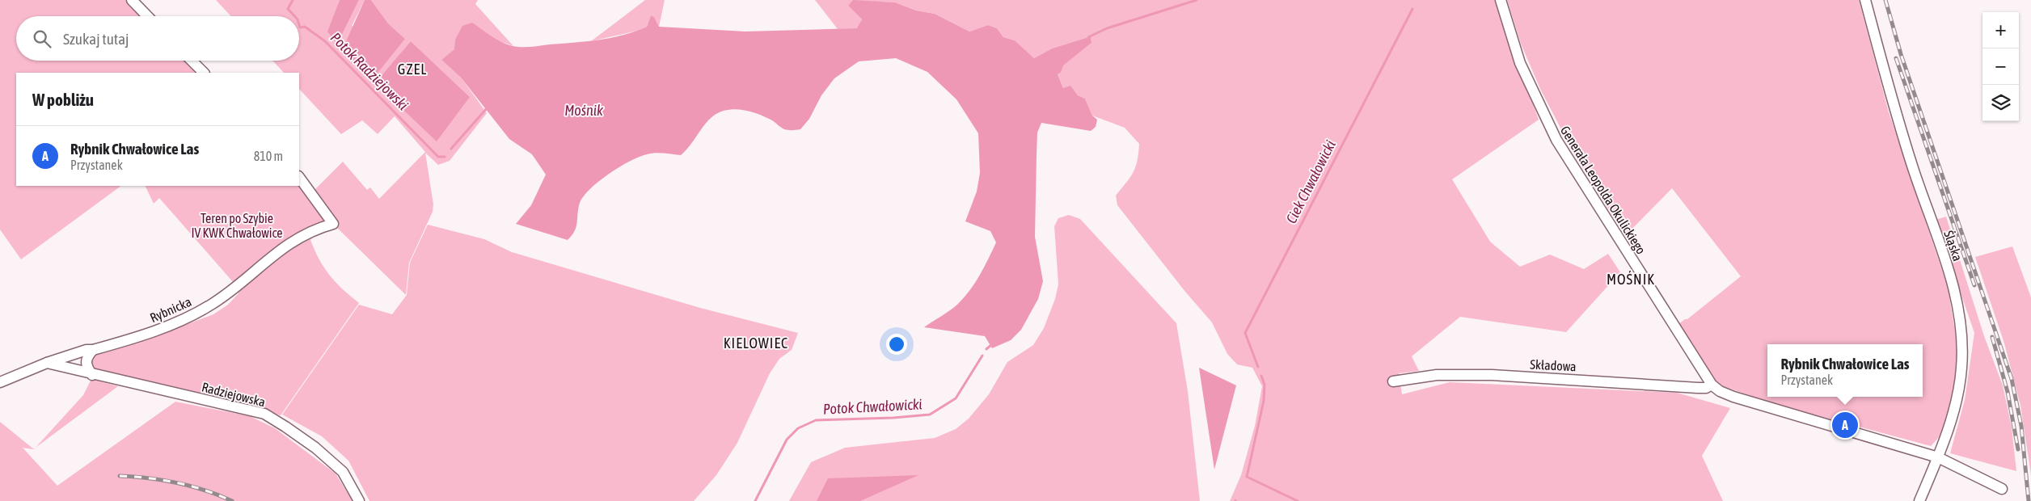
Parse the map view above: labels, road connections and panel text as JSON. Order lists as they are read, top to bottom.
{
  "streets": {
    "street": [
      "Generała Leopolda Okulickiego",
      "Śląska",
      "Rybnicka",
      "Składowa",
      "Radziejowska"
    ]
  },
  "crossings": [
    ["Generała Leopolda Okulickiego", "Śląska"],
    ["Generała Leopolda Okulickiego", "Składowa"],
    ["Rybnicka", "Radziejowska"]
  ],
  "districts": ["GZEL", "MOŚNIK", "KIELOWIEC"],
  "water": [
    "Potok Radziejowski",
    "Mośnik",
    "Ciek Chwałowicki",
    "Potok Chwałowicki"
  ],
  "parks": ["Teren po Szybie IV KWK Chwałowice"],
  "page": {
    "map_buttons": ["+", "−"],
    "search": "Szukaj tutaj",
    "heading": "W pobliżu",
    "list": [
      {
        "mark": "A",
        "name": "Rybnik Chwałowice Las",
        "note": "Przystanek",
        "value": "810 m"
      }
    ],
    "popup": ["Rybnik Chwałowice Las", "Przystanek"],
    "pins": "A"
  }
}
